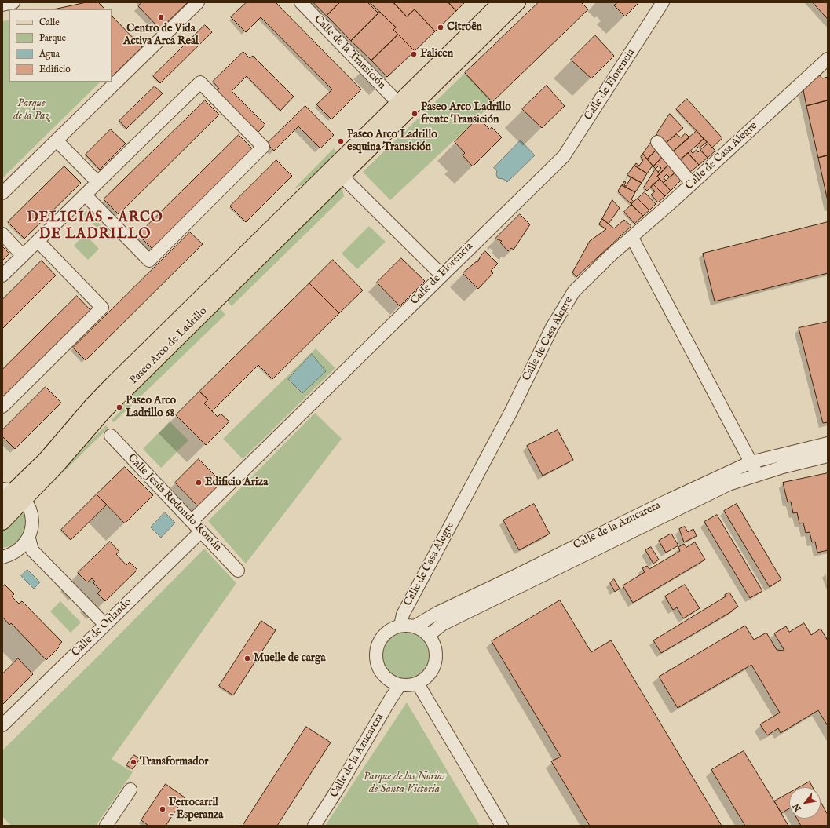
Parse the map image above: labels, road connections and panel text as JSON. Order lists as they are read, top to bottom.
{
  "streets": {
    "main road": ["Paseo Arco de Ladrillo"],
    "street": [
      "Calle de la Transición",
      "Calle de Florencia",
      "Calle de Casa Alegre",
      "Calle Jesús Redondo Román",
      "Calle de la Azucarera",
      "Calle de Orlando"
    ]
  },
  "crossings": [
    ["Calle de la Transición", "Paseo Arco de Ladrillo"],
    ["Calle de Florencia", "Calle Jesús Redondo Román"],
    ["Calle de Casa Alegre", "Calle de la Azucarera"],
    ["Calle Jesús Redondo Román", "Calle de Orlando"]
  ],
  "districts": ["DELICIAS - ARCO DE LADRILLO"],
  "parks": ["Parque de la Paz", "Parque de las Norias de Santa Victoria"],
  "places": [
    "Centro de Vida Activa Arca Real",
    "Citroën",
    "Falicen",
    "Paseo Arco Ladrillo frente Transición",
    "Paseo Arco Ladrillo esquina Transición",
    "Paseo Arco Ladrillo 68",
    "Edificio Ariza",
    "Muelle de carga",
    "Transformador",
    "Ferrocarril - Esperanza"
  ],
  "legend": [
    "Calle",
    "Parque",
    "Agua",
    "Edificio"
  ],
  "north": "bottom left"
}
